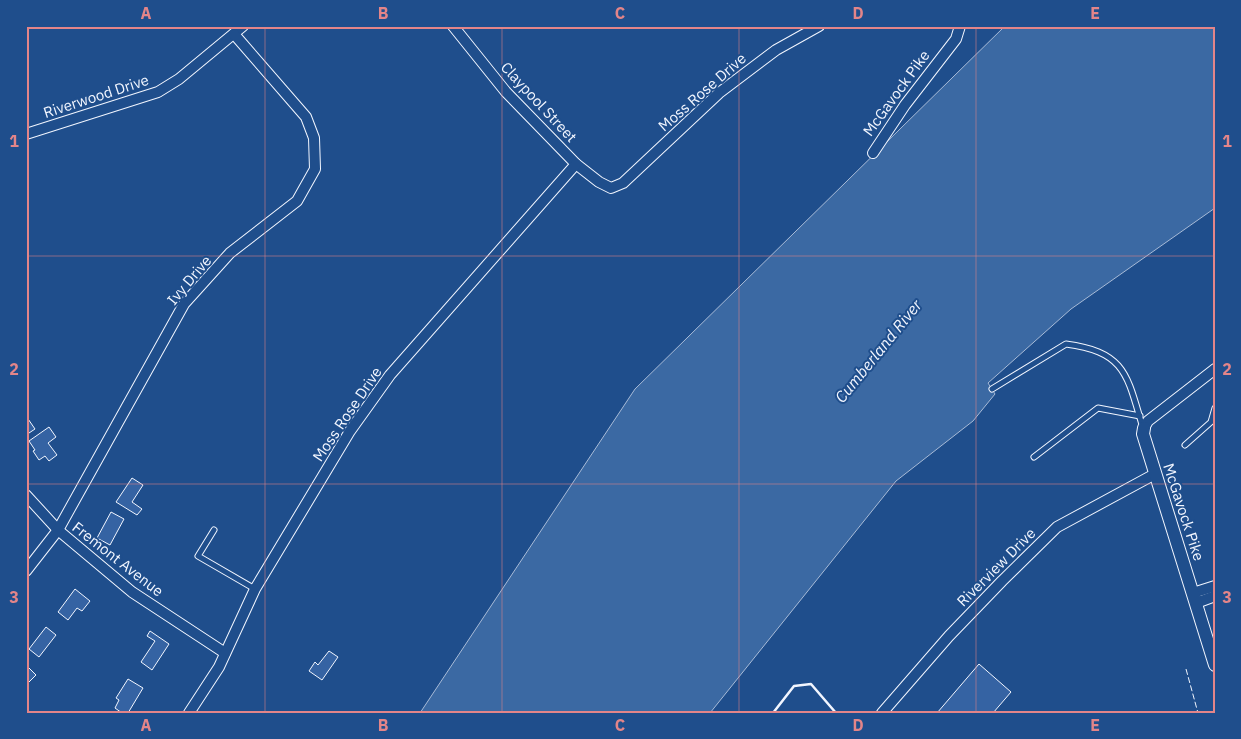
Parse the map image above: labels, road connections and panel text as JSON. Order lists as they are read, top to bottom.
{
  "streets": {
    "street": [
      "Moss Rose Drive",
      "McGavock Pike",
      "Riverwood Drive",
      "Claypool Street",
      "Ivy Drive",
      "Fremont Avenue",
      "Riverview Drive"
    ]
  },
  "crossings": [
    ["Moss Rose Drive", "Claypool Street"],
    ["Moss Rose Drive", "Fremont Avenue"],
    ["McGavock Pike", "Riverview Drive"],
    ["Riverwood Drive", "Ivy Drive"],
    ["Ivy Drive", "Fremont Avenue"]
  ],
  "water": ["Cumberland River"],
  "grid": {
    "columns": [
      "A",
      "B",
      "C",
      "D",
      "E"
    ],
    "rows": ["1", "2", "3"]
  }
}
